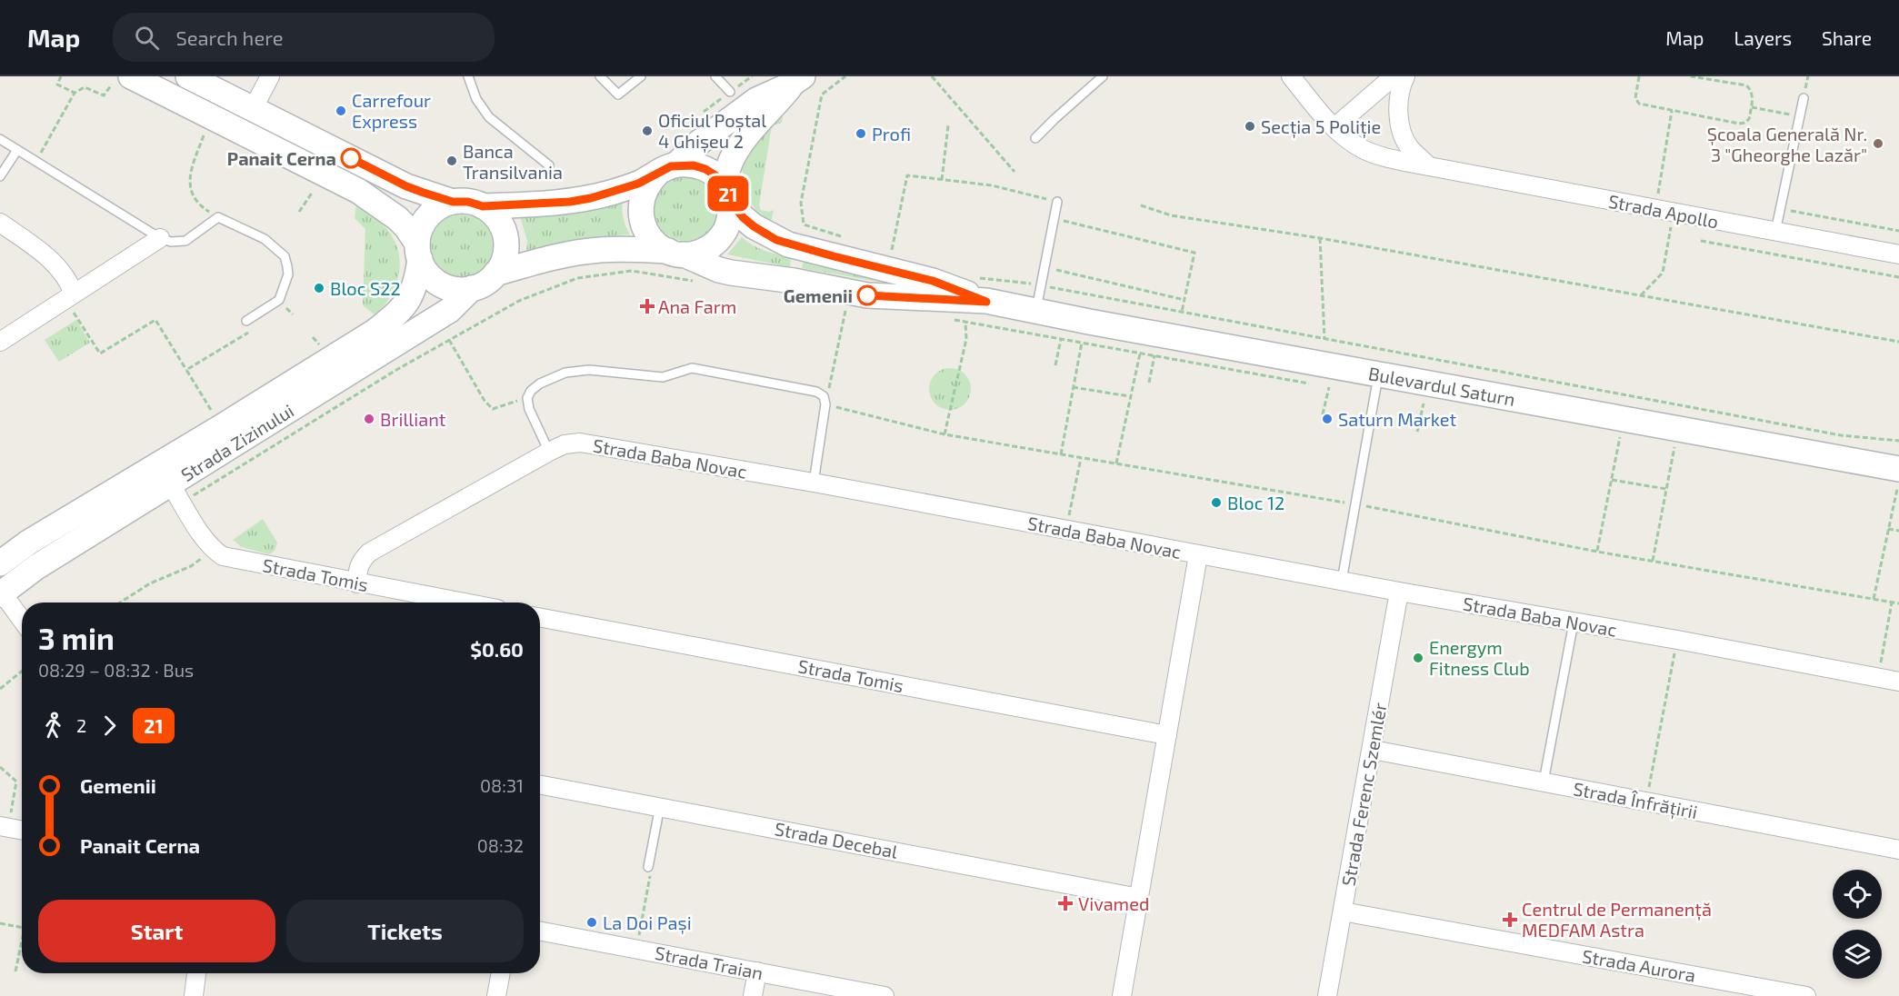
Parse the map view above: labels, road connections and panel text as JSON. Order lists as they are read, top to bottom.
{
  "streets": {
    "main road": ["Bulevardul Saturn", "Strada Zizinului"],
    "street": [
      "Strada Apollo",
      "Strada Baba Novac",
      "Strada Tomis",
      "Strada Ferenc Szemlér",
      "Strada Înfrățirii",
      "Strada Decebal",
      "Strada Traian",
      "Strada Aurora"
    ]
  },
  "crossings": [
    ["Strada Zizinului", "Strada Tomis"],
    ["Strada Baba Novac", "Strada Tomis"],
    ["Strada Baba Novac", "Strada Ferenc Szemlér"],
    ["Strada Ferenc Szemlér", "Strada Înfrățirii"],
    ["Strada Ferenc Szemlér", "Strada Aurora"]
  ],
  "places": {
    "other": [
      "Carrefour Express",
      "Secția 5 Poliție",
      "Oficiul Poștal 4 Ghișeu 2",
      "Profi",
      "Școala Generală Nr. 3 \"Gheorghe Lazăr\"",
      "Panait Cerna",
      "Banca Transilvania",
      "Bloc S22",
      "Gemenii",
      "Brilliant",
      "Saturn Market",
      "Bloc 12",
      "Energym Fitness Club",
      "La Doi Pași"
    ],
    "health": ["Ana Farm", "Vivamed", "Centrul de Permanență MEDFAM Astra"]
  },
  "lines": ["bus line 21"],
  "page": {
    "header": "Map",
    "search": "Search here",
    "nav": ["Map", "Layers", "Share"],
    "on_map": "21",
    "heading": ["3 min", "08:29 – 08:32 · Bus", "$0.60"],
    "legs": ["2", "21"],
    "list": [
      {
        "name": "Gemenii",
        "value": "08:31"
      },
      {
        "name": "Panait Cerna",
        "value": "08:32"
      }
    ],
    "buttons": ["Start", "Tickets"]
  }
}
